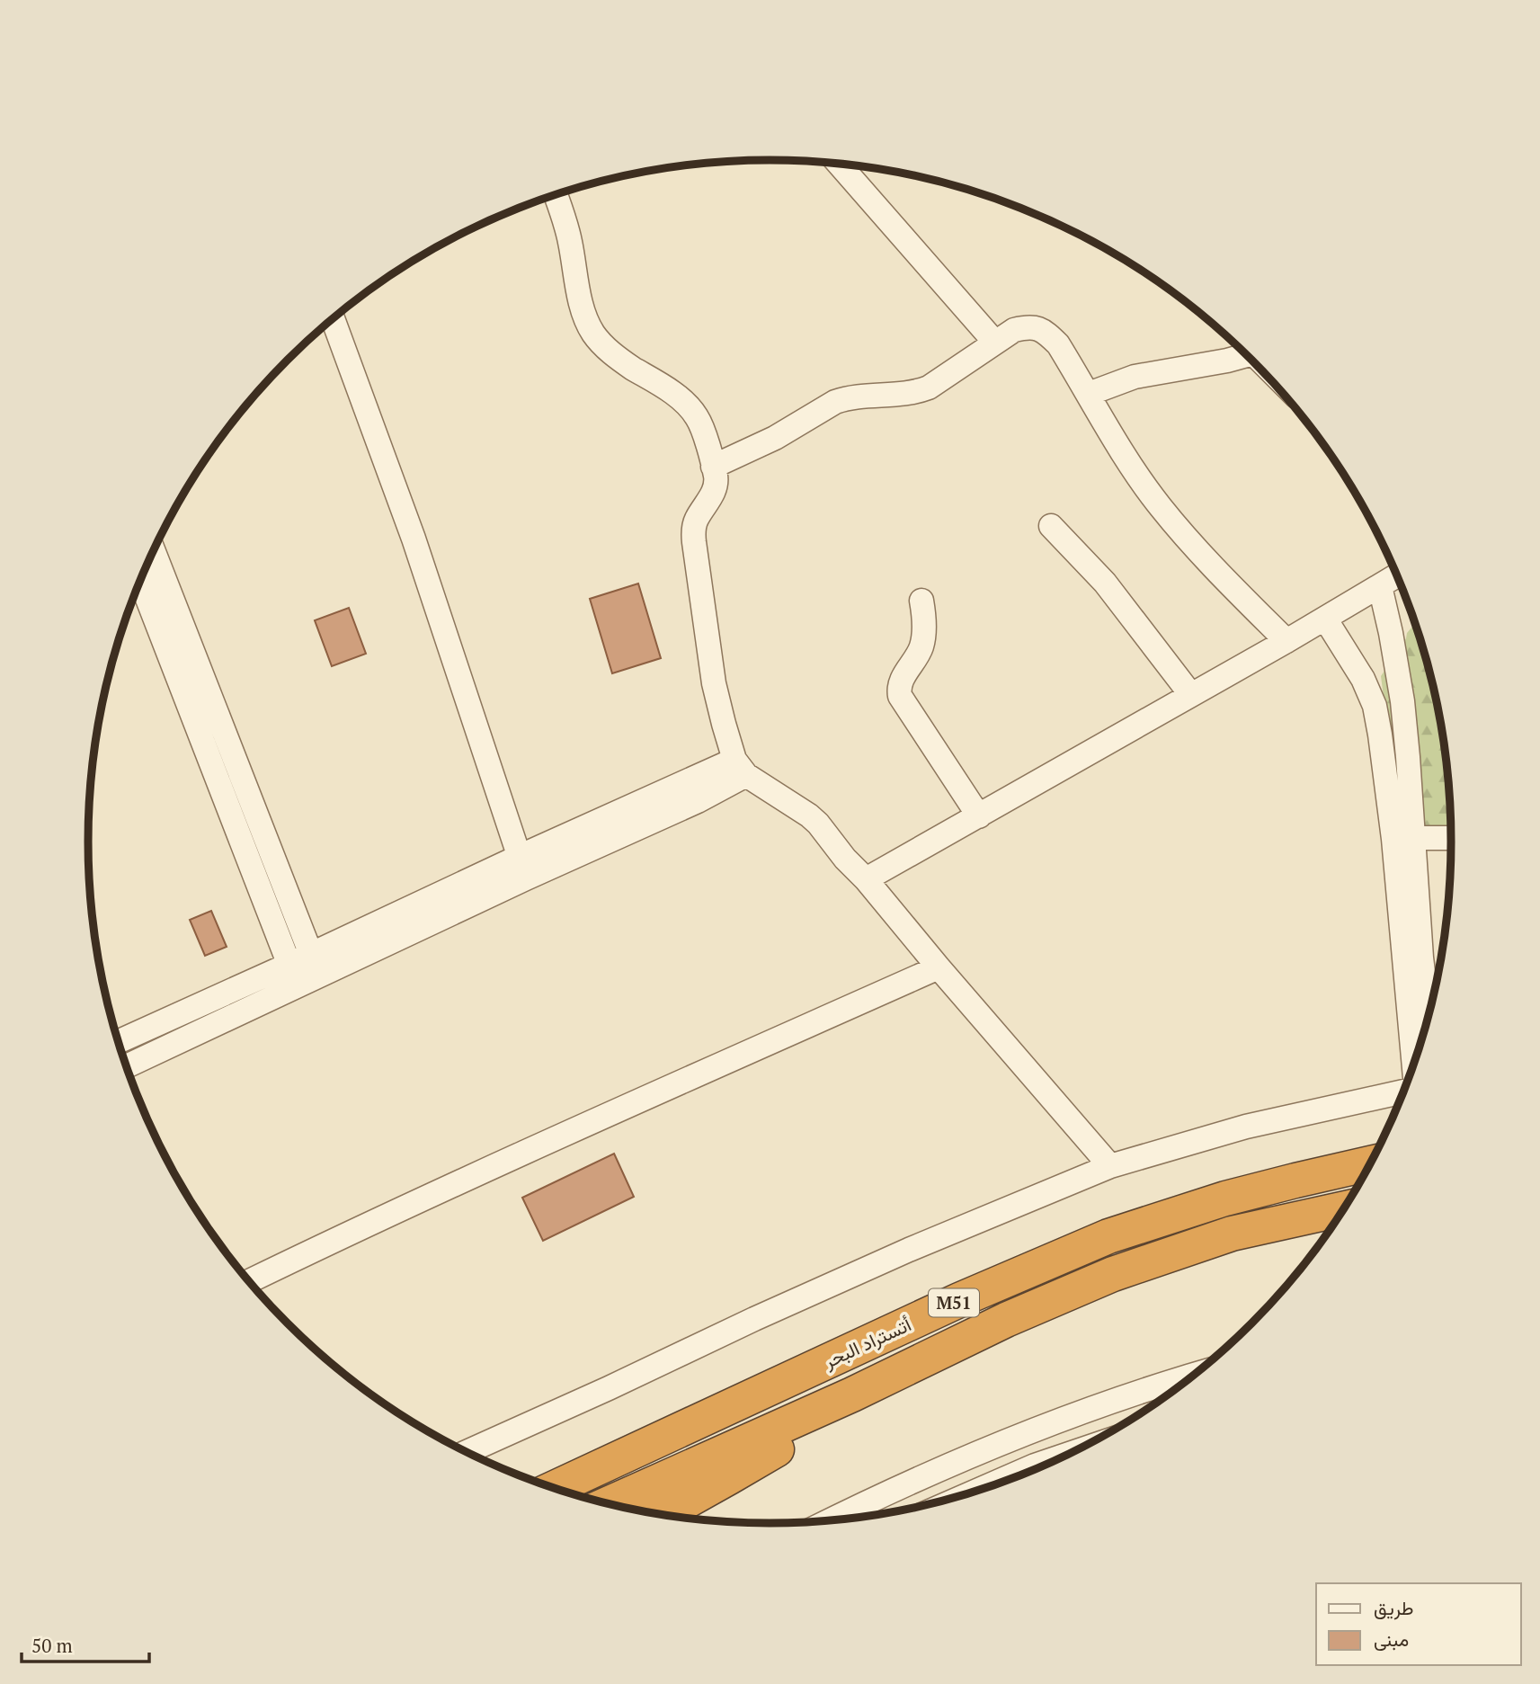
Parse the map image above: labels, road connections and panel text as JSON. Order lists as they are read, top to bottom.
{
  "streets": {
    "highway": ["M51", "أتستراد البحر"]
  },
  "legend": ["طريق", "مبنى"],
  "scale_bar": "50 m"
}
